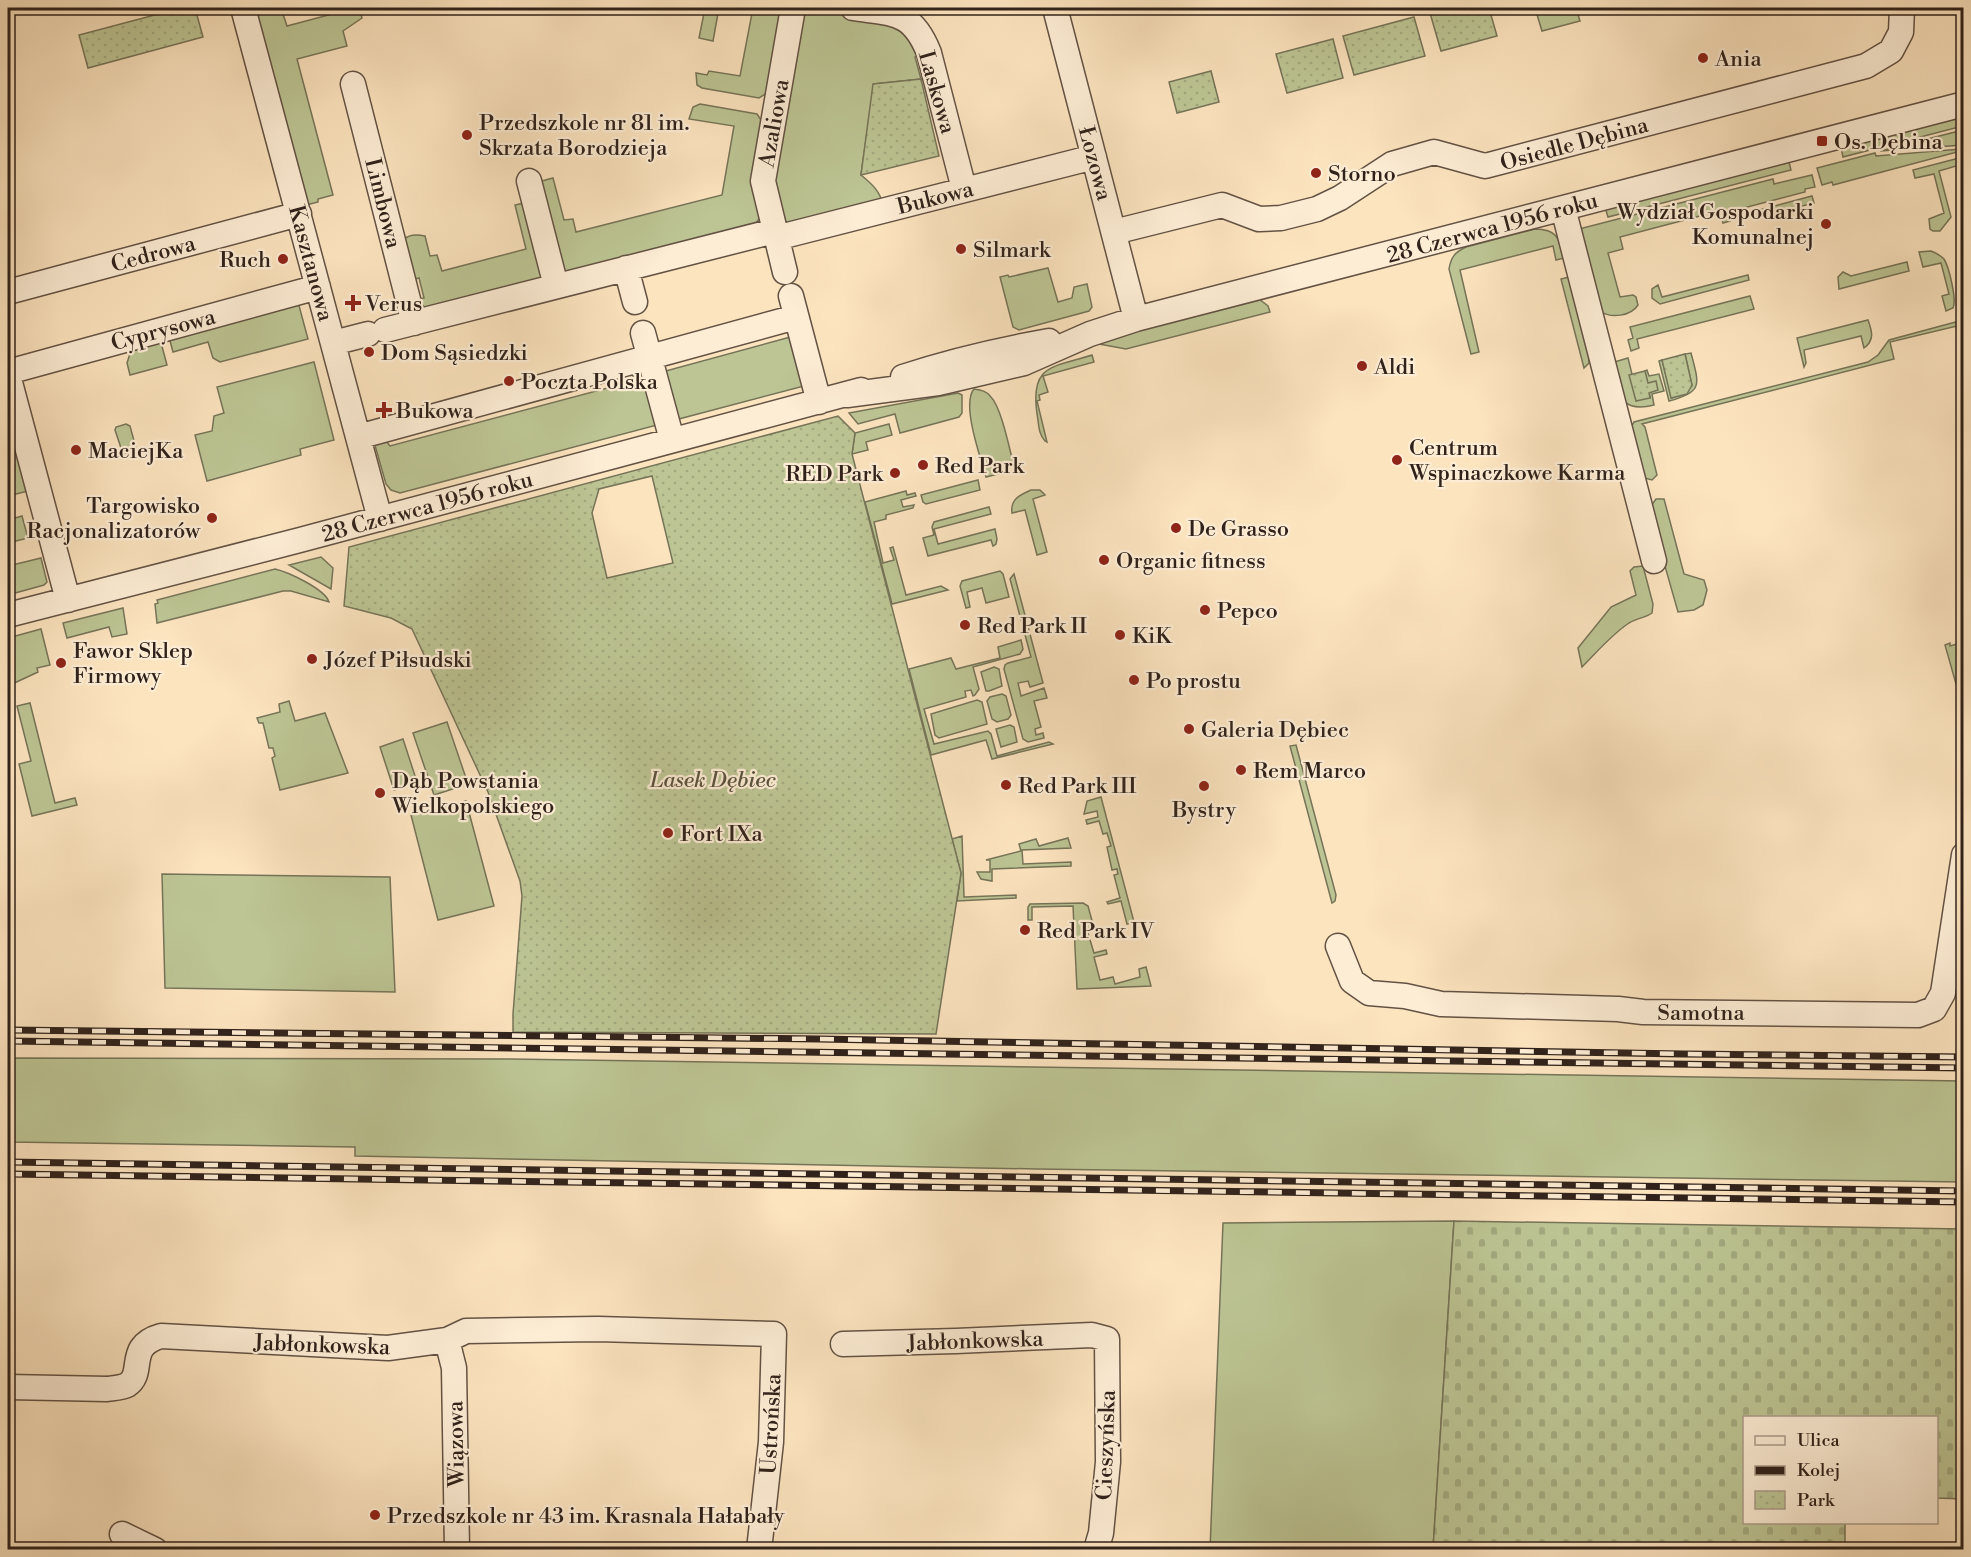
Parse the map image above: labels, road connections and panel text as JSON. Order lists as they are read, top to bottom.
{
  "streets": {
    "street": [
      "Laskowa",
      "Azaliowa",
      "Osiedle Dębina",
      "Łozowa",
      "Bukowa",
      "Limbowa",
      "28 Czerwca 1956 roku",
      "Cedrowa",
      "Kasztanowa",
      "Cyprysowa",
      "Samotna",
      "Jabłonkowska",
      "Ustrońska",
      "Wiązowa",
      "Cieszyńska"
    ]
  },
  "crossings": [
    ["Laskowa", "Bukowa"],
    ["Azaliowa", "Bukowa"],
    ["Osiedle Dębina", "Łozowa"],
    ["Łozowa", "Bukowa"],
    ["Łozowa", "28 Czerwca 1956 roku"],
    ["Bukowa", "Limbowa"],
    ["Bukowa", "Kasztanowa"],
    ["28 Czerwca 1956 roku", "Kasztanowa"],
    ["Cedrowa", "Kasztanowa"],
    ["Kasztanowa", "Cyprysowa"],
    ["Jabłonkowska", "Ustrońska"],
    ["Jabłonkowska", "Wiązowa"],
    ["Jabłonkowska", "Cieszyńska"]
  ],
  "parks": ["Lasek Dębiec"],
  "places": {
    "other": [
      "Ania",
      "Przedszkole nr 81 im. Skrzata Borodzieja",
      "Storno",
      "Wydział Gospodarki Komunalnej",
      "Silmark",
      "Ruch",
      "Dom Sąsiedzki",
      "Aldi",
      "Poczta Polska",
      "MaciejKa",
      "Centrum Wspinaczkowe Karma",
      "Red Park",
      "RED Park",
      "Targowisko Racjonalizatorów",
      "De Grasso",
      "Organic fitness",
      "Pepco",
      "Red Park II",
      "KiK",
      "Józef Piłsudski",
      "Fawor Sklep Firmowy",
      "Po prostu",
      "Galeria Dębiec",
      "Rem Marco",
      "Red Park III",
      "Bystry",
      "Dąb Powstania Wielkopolskiego",
      "Fort IXa",
      "Red Park IV",
      "Przedszkole nr 43 im. Krasnala Hałabały"
    ],
    "transit": ["Os. Dębina"],
    "health": ["Verus", "Bukowa"]
  },
  "legend": ["Ulica", "Kolej", "Park"]
}
